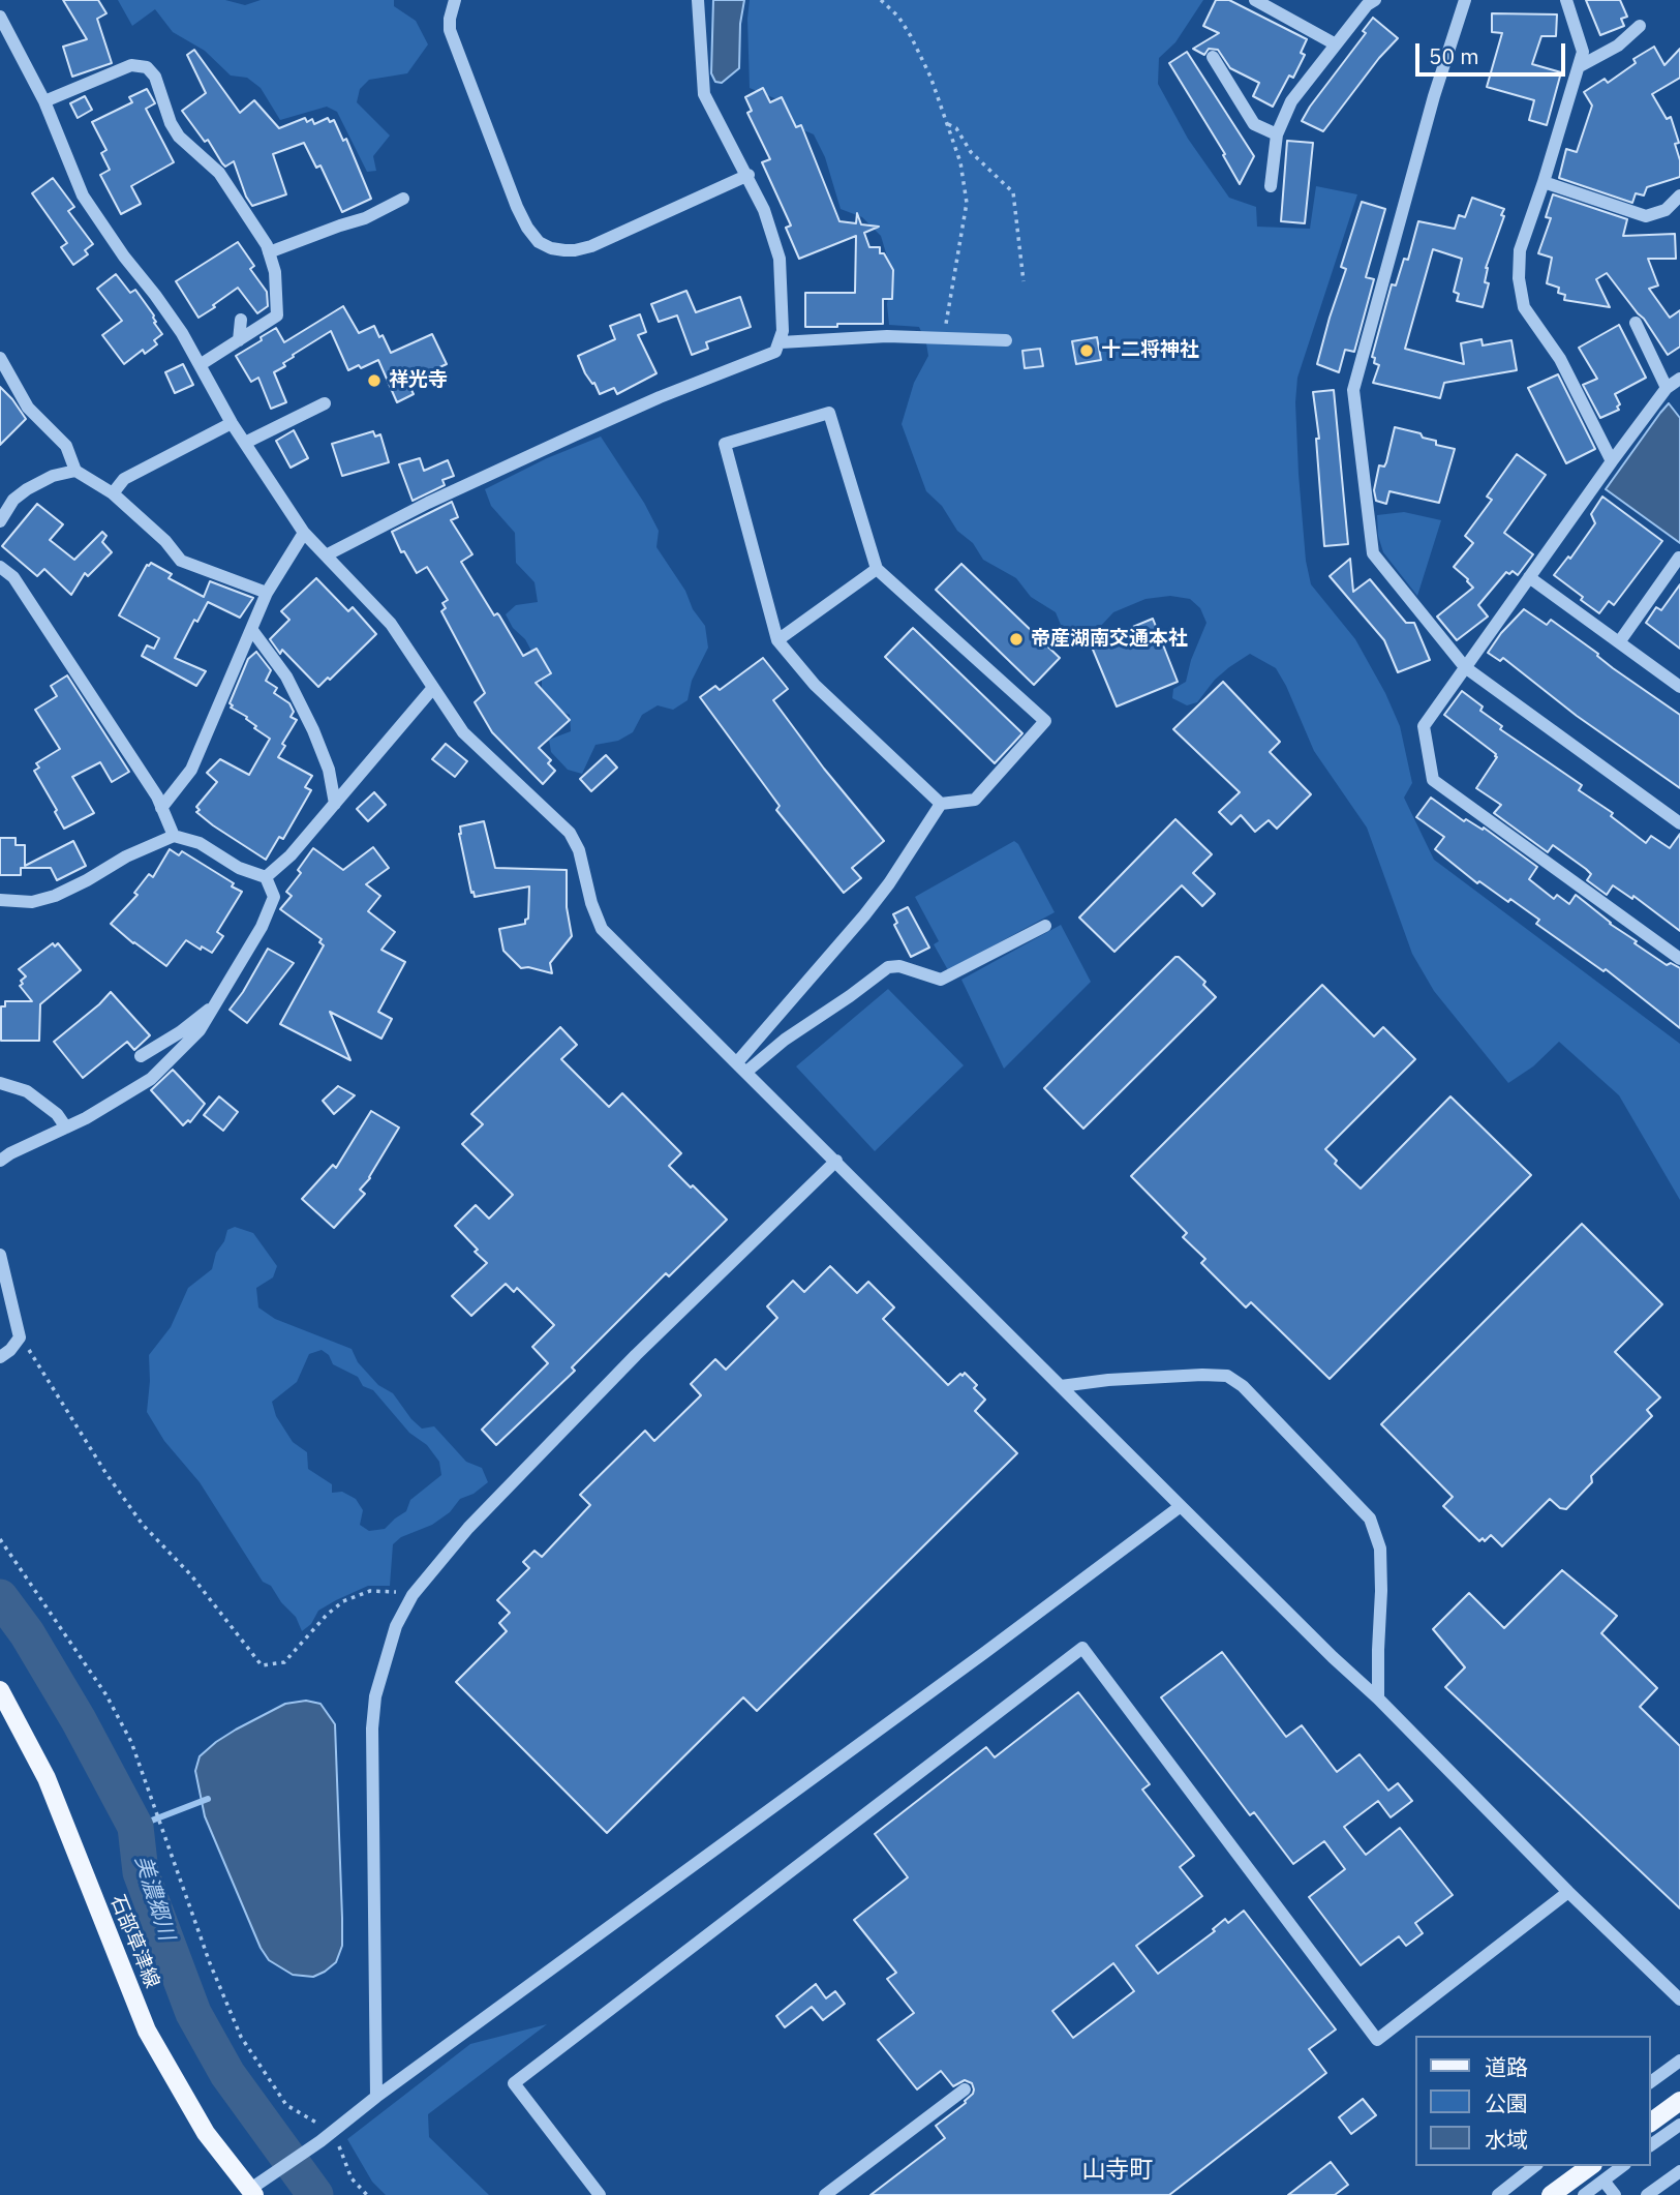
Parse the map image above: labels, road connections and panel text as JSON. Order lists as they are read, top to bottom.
{
  "streets": {
    "main road": ["石部草津線"]
  },
  "districts": ["山寺町"],
  "water": ["美濃郷川"],
  "places": ["十二将神社", "祥光寺", "帝産湖南交通本社"],
  "legend": ["道路", "公園", "水域"],
  "scale_bar": "50 m"
}
